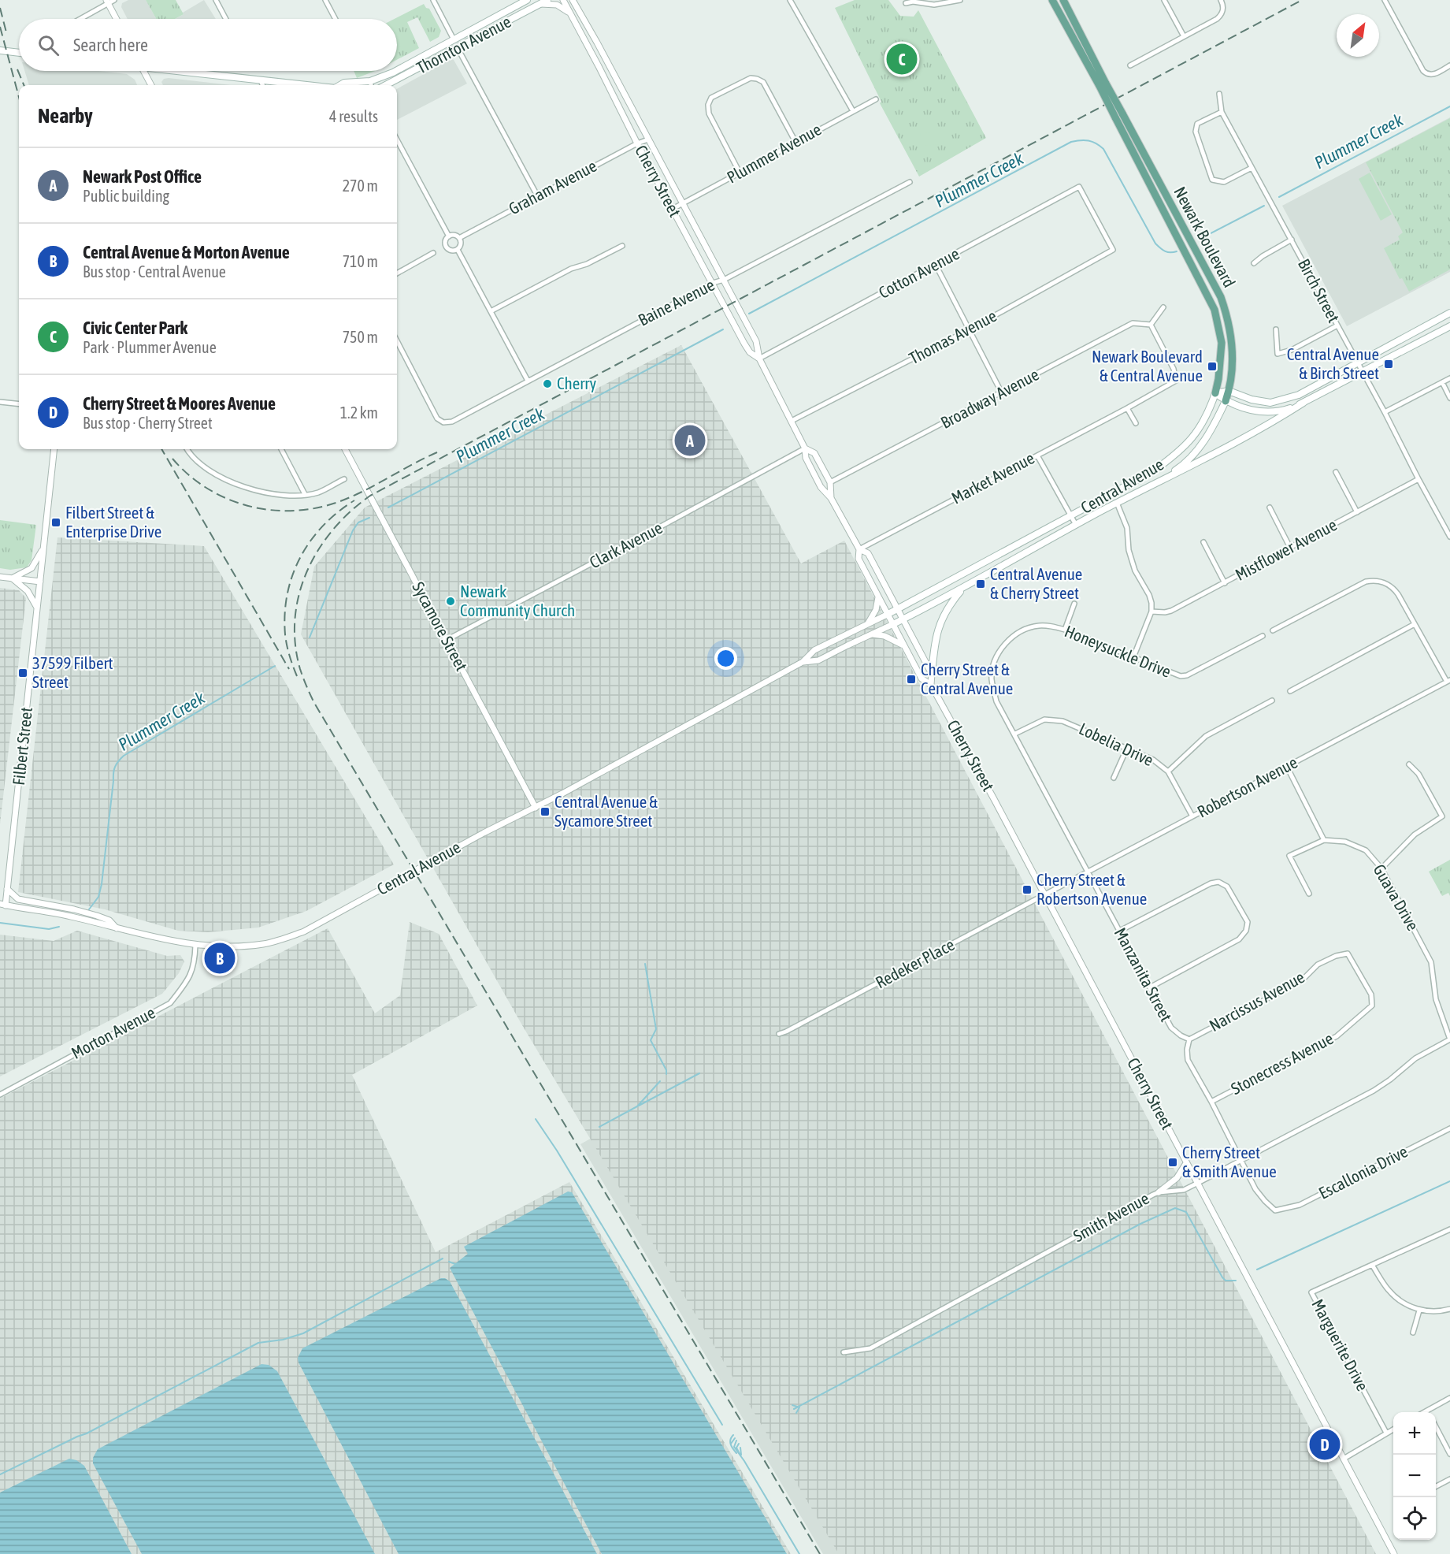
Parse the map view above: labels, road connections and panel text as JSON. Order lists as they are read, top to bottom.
{
  "streets": {
    "main road": ["Thornton Avenue", "Newark Boulevard", "Central Avenue"],
    "street": [
      "Plummer Avenue",
      "Cherry Street",
      "Graham Avenue",
      "Cotton Avenue",
      "Birch Street",
      "Baine Avenue",
      "Thomas Avenue",
      "Broadway Avenue",
      "Market Avenue",
      "Clark Avenue",
      "Mistflower Avenue",
      "Sycamore Street",
      "Honeysuckle Drive",
      "Lobelia Drive",
      "Filbert Street",
      "Robertson Avenue",
      "Guava Drive",
      "Redeker Place",
      "Manzanita Street",
      "Narcissus Avenue",
      "Morton Avenue",
      "Stonecress Avenue",
      "Escallonia Drive",
      "Smith Avenue",
      "Marguerite Drive"
    ]
  },
  "crossings": [
    ["Plummer Avenue", "Cherry Street"],
    ["Cherry Street", "Graham Avenue"],
    ["Cherry Street", "Cotton Avenue"],
    ["Cherry Street", "Baine Avenue"],
    ["Cherry Street", "Thomas Avenue"],
    ["Cherry Street", "Broadway Avenue"],
    ["Cherry Street", "Market Avenue"],
    ["Cherry Street", "Central Avenue"],
    ["Cherry Street", "Clark Avenue"],
    ["Cherry Street", "Robertson Avenue"],
    ["Cherry Street", "Redeker Place"],
    ["Cherry Street", "Smith Avenue"],
    ["Newark Boulevard", "Central Avenue"],
    ["Cotton Avenue", "Thomas Avenue"],
    ["Birch Street", "Mistflower Avenue"],
    ["Broadway Avenue", "Market Avenue"],
    ["Central Avenue", "Sycamore Street"],
    ["Central Avenue", "Filbert Street"],
    ["Central Avenue", "Morton Avenue"],
    ["Clark Avenue", "Sycamore Street"],
    ["Honeysuckle Drive", "Manzanita Street"],
    ["Lobelia Drive", "Robertson Avenue"],
    ["Lobelia Drive", "Manzanita Street"],
    ["Robertson Avenue", "Redeker Place"],
    ["Robertson Avenue", "Manzanita Street"],
    ["Guava Drive", "Smith Avenue"],
    ["Manzanita Street", "Narcissus Avenue"],
    ["Narcissus Avenue", "Stonecress Avenue"],
    ["Escallonia Drive", "Smith Avenue"]
  ],
  "water": ["Plummer Creek"],
  "places": {
    "transit": [
      "Central Avenue & Birch Street",
      "Newark Boulevard & Central Avenue",
      "Filbert Street & Enterprise Drive",
      "Central Avenue & Cherry Street",
      "37599 Filbert Street",
      "Cherry Street & Central Avenue",
      "Central Avenue & Sycamore Street",
      "Cherry Street & Robertson Avenue",
      "Cherry Street & Smith Avenue"
    ],
    "other": ["Cherry", "Newark Community Church"]
  },
  "north": "top right",
  "page": {
    "search": "Search here",
    "pins": [
      "C",
      "A",
      "B",
      "D"
    ],
    "heading": ["Nearby", "4 results"],
    "list": [
      {
        "mark": "A",
        "name": "Newark Post Office",
        "note": "Public building",
        "value": "270 m"
      },
      {
        "mark": "B",
        "name": "Central Avenue & Morton Avenue",
        "note": "Bus stop · Central Avenue",
        "value": "710 m"
      },
      {
        "mark": "C",
        "name": "Civic Center Park",
        "note": "Park · Plummer Avenue",
        "value": "750 m"
      },
      {
        "mark": "D",
        "name": "Cherry Street & Moores Avenue",
        "note": "Bus stop · Cherry Street",
        "value": "1.2 km"
      }
    ],
    "map_buttons": ["+", "−"]
  }
}
